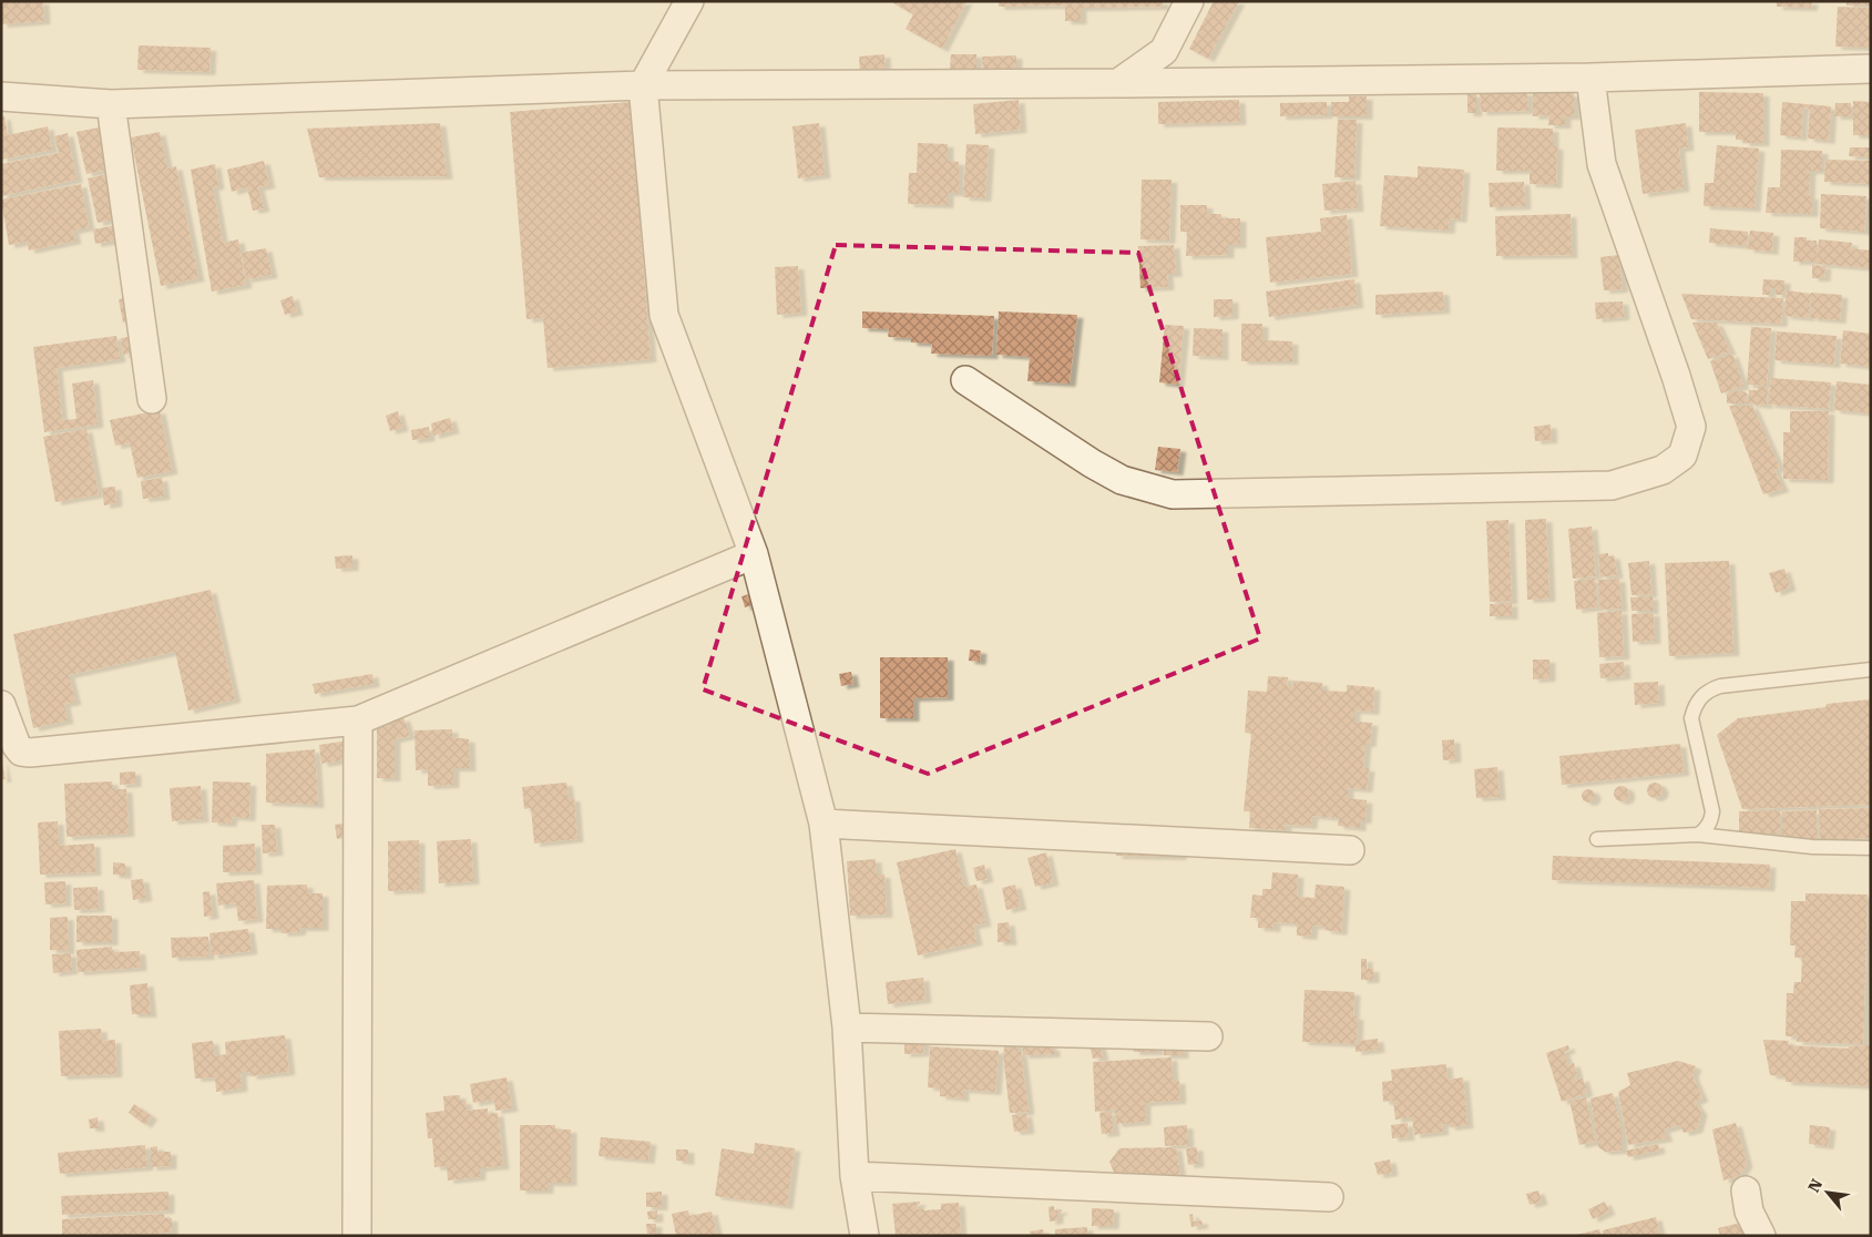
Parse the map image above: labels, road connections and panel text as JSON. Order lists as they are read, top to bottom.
{
  "north": "top left"
}
